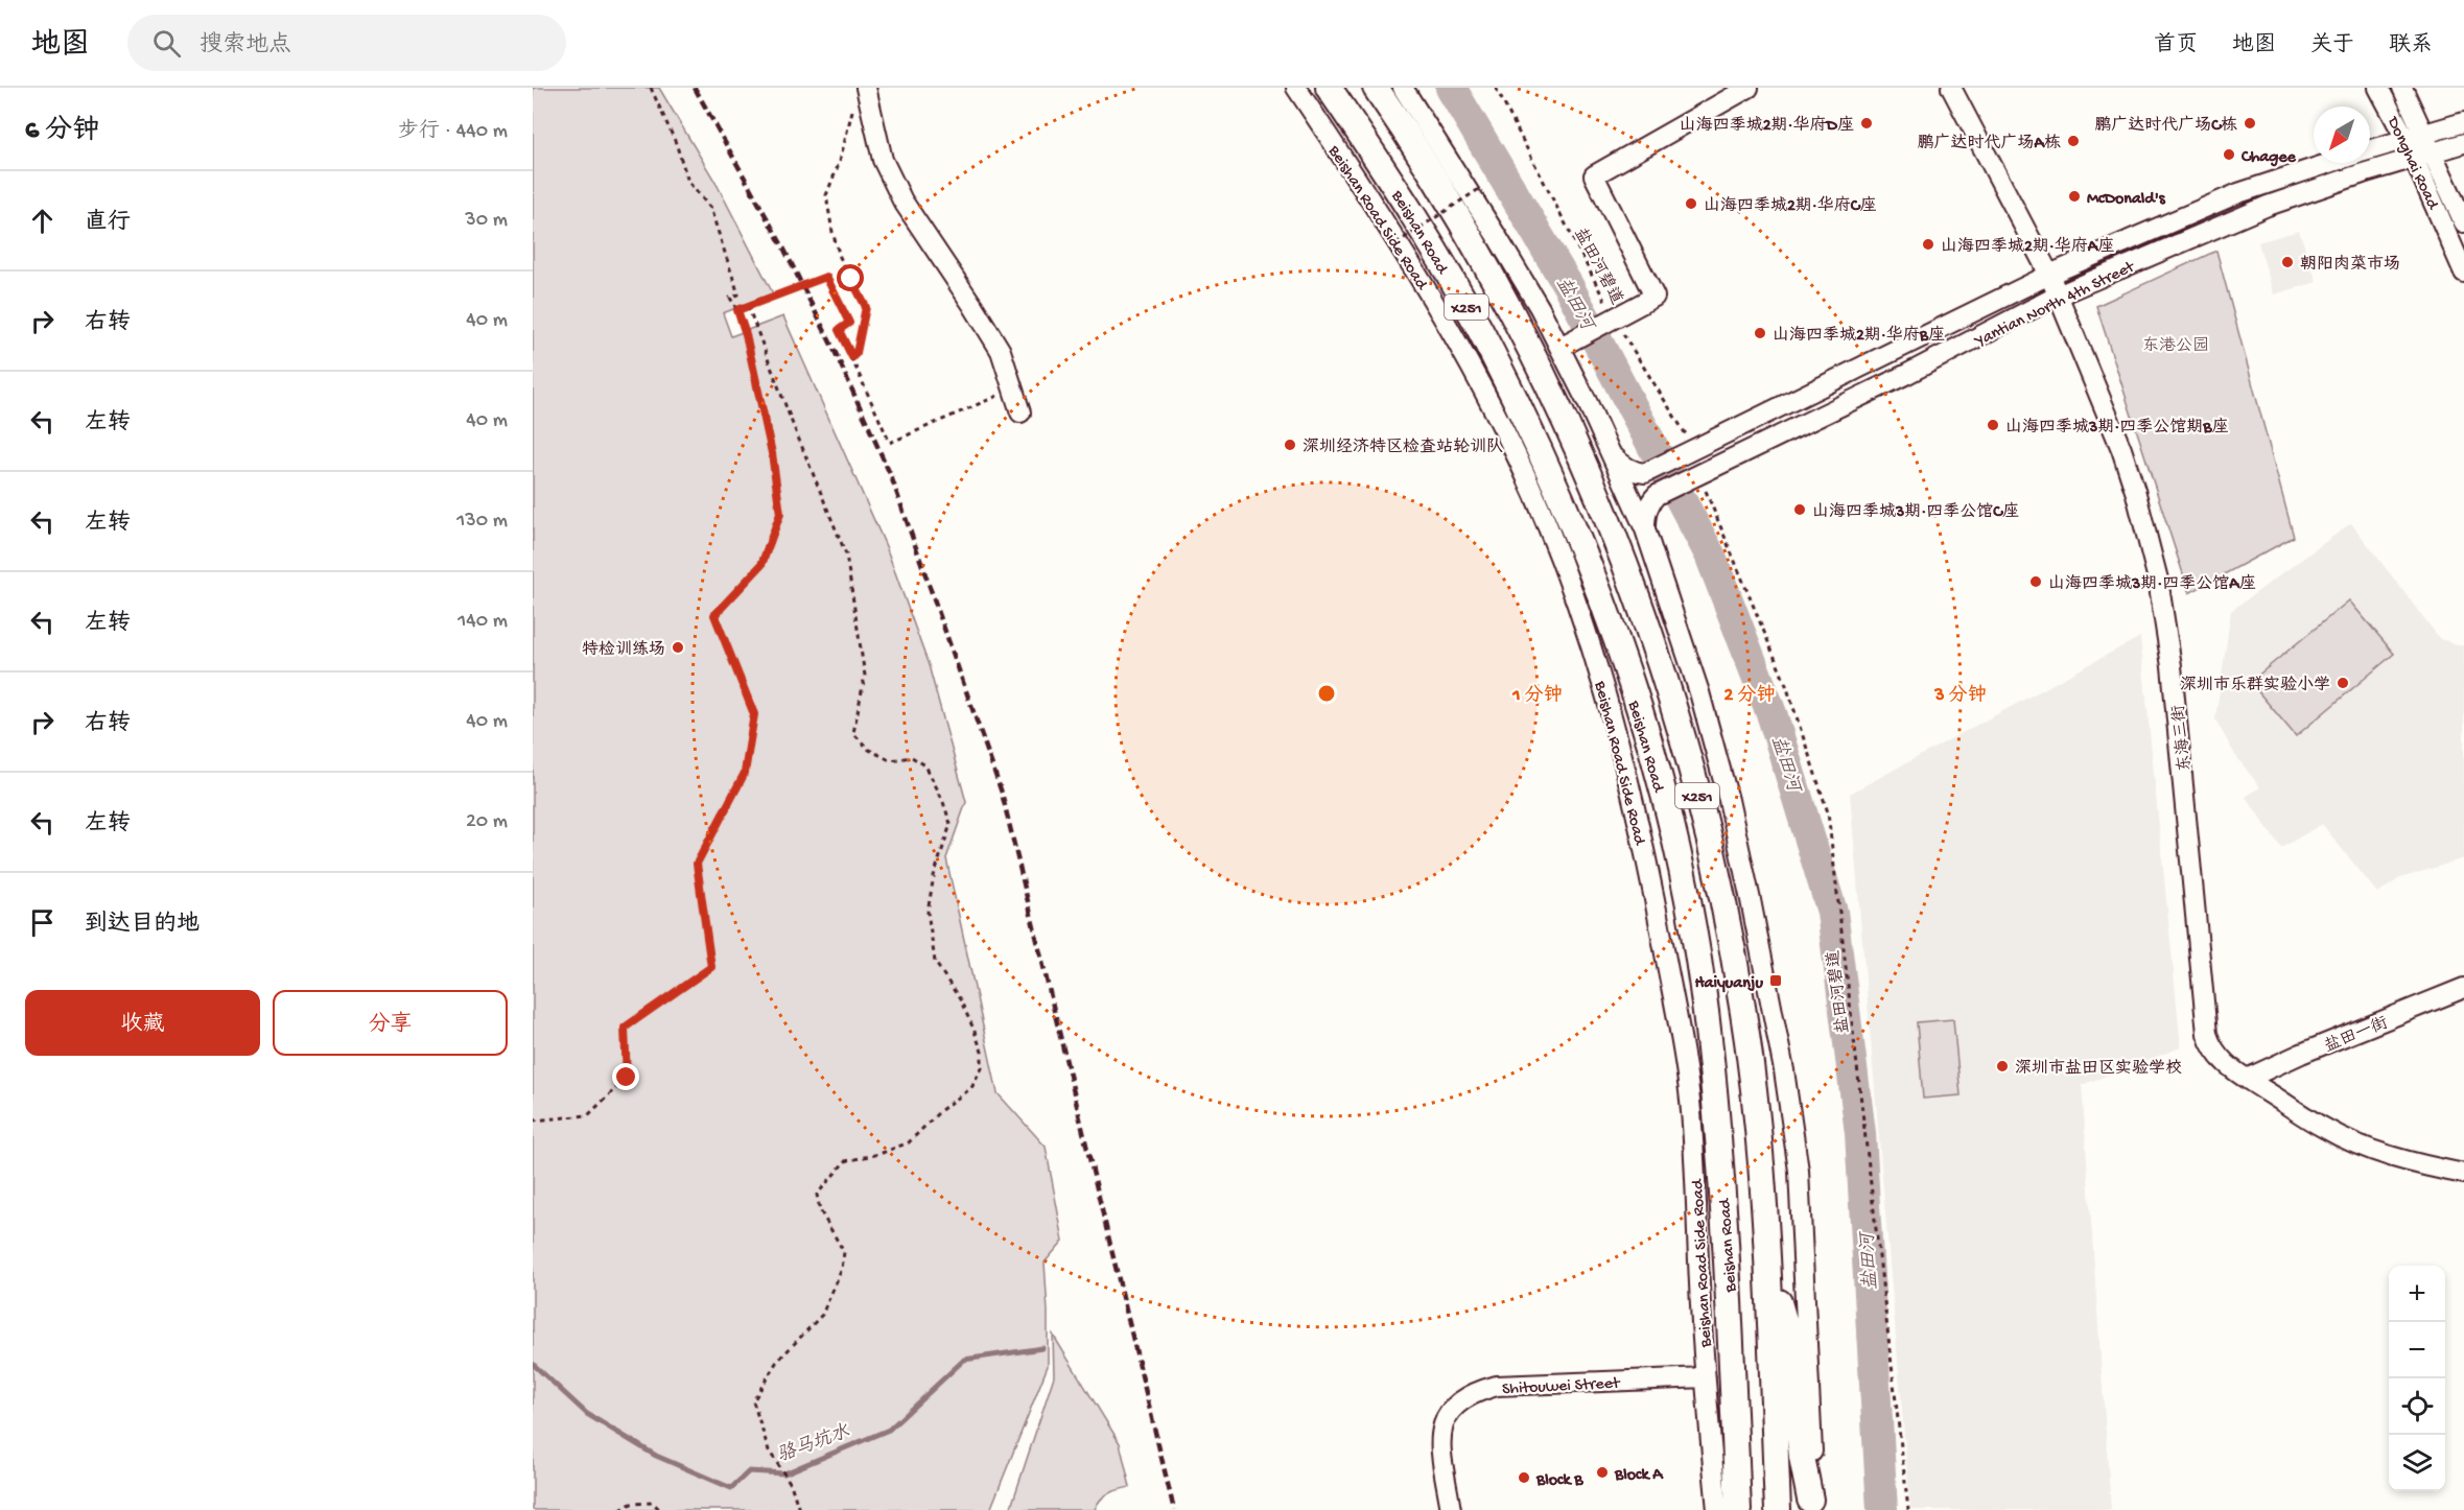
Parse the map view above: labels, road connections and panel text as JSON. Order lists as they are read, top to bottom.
{
  "streets": {
    "main road": ["Beishan Road", "X251"],
    "street": [
      "Donghai Road",
      "Beishan Road Side Road",
      "Yantian North 4th Street",
      "东海三街",
      "盐田一街",
      "Shitouwei Street"
    ],
    "path": ["盐田河碧道"]
  },
  "crossings": [
    ["Donghai Road", "Yantian North 4th Street"],
    ["Beishan Road Side Road", "Beishan Road"],
    ["Beishan Road Side Road", "Shitouwei Street"],
    ["盐田河碧道", "Yantian North 4th Street"],
    ["Yantian North 4th Street", "东海三街"],
    ["东海三街", "盐田一街"]
  ],
  "water": ["盐田河", "骆马坑水"],
  "parks": ["东港公园"],
  "places": {
    "other": [
      "山海四季城2期·华府D座",
      "鹏广达时代广场C栋",
      "鹏广达时代广场A栋",
      "Chagee",
      "McDonald's",
      "山海四季城2期·华府C座",
      "山海四季城2期·华府A座",
      "朝阳肉菜市场",
      "山海四季城2期·华府B座",
      "山海四季城3期·四季公馆期B座",
      "深圳经济特区检查站轮训队",
      "山海四季城3期·四季公馆C座",
      "山海四季城3期·四季公馆A座",
      "特检训练场",
      "深圳市乐群实验小学",
      "深圳市盐田区实验学校",
      "Block A",
      "Block B"
    ],
    "transit": ["Haiyuanju"]
  },
  "north": "bottom left",
  "page": {
    "header": "地图",
    "search": "搜索地点",
    "nav": [
      "首页",
      "地图",
      "关于",
      "联系"
    ],
    "heading": ["6 分钟", "步行 · 440 m"],
    "list": [
      ["直行", "30 m"],
      ["右转", "40 m"],
      ["左转", "40 m"],
      ["左转", "130 m"],
      ["左转", "140 m"],
      ["右转", "40 m"],
      ["左转", "20 m"],
      "到达目的地"
    ],
    "buttons": ["收藏", "分享"],
    "map_buttons": ["+", "−"]
  },
  "rings": ["1 分钟", "2 分钟", "3 分钟"]
}
